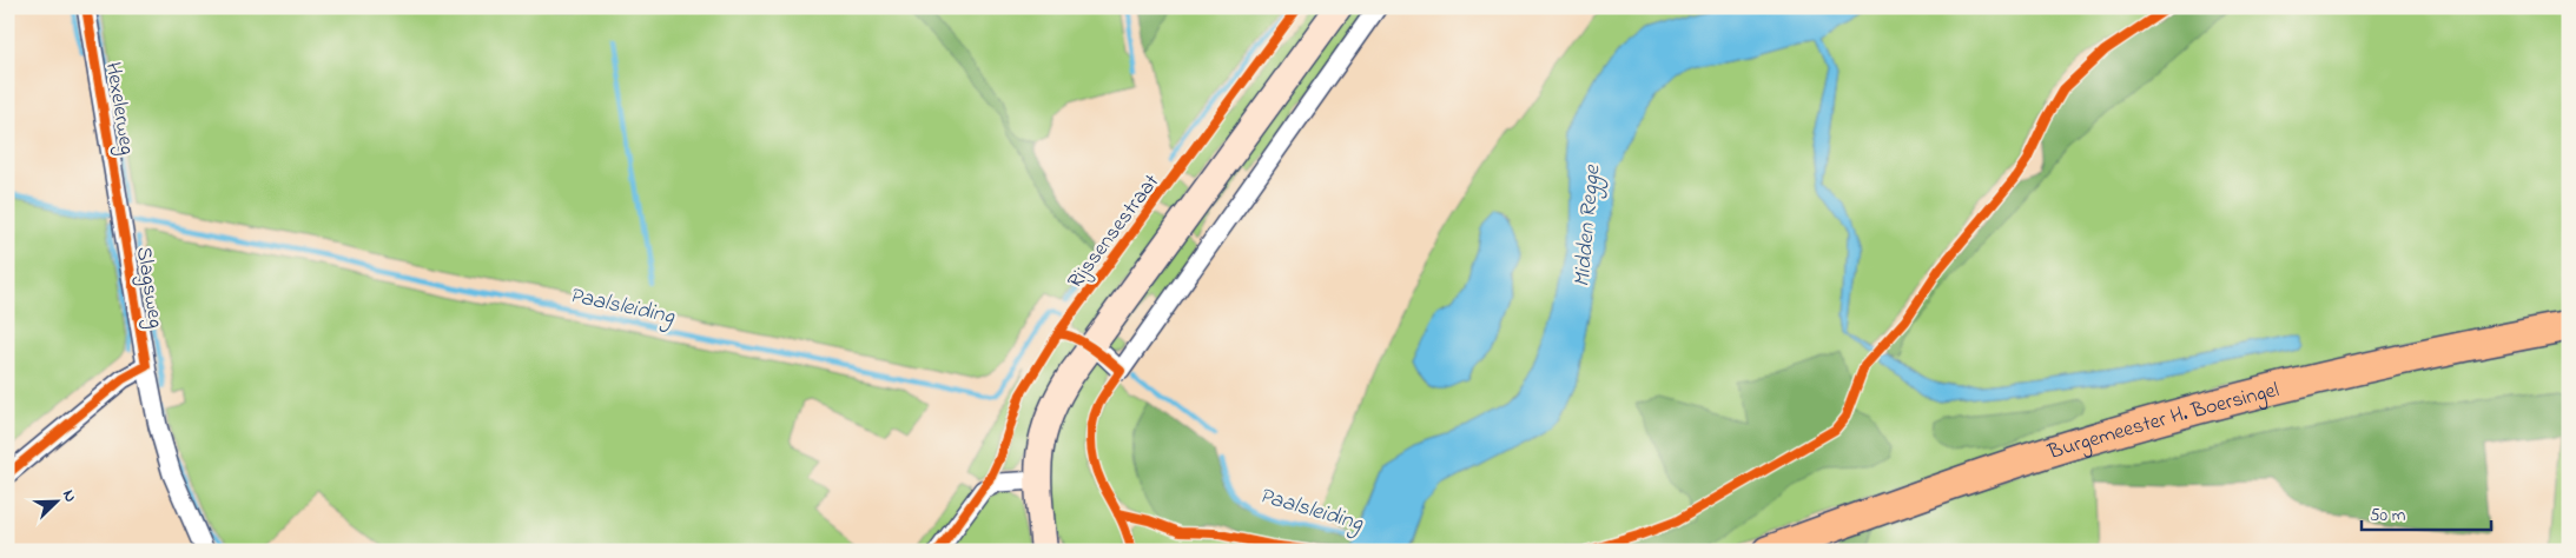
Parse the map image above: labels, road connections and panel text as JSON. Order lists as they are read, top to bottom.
{
  "streets": {
    "main road": ["Burgemeester H. Boersingel"],
    "street": ["Hexelerweg", "Slagsweg"],
    "cycle path": ["Rijssensestraat"]
  },
  "crossings": [
    ["Hexelerweg", "Slagsweg"]
  ],
  "water": ["Midden Regge", "Paalsleiding"],
  "scale_bar": "50 m",
  "north": "top right"
}
